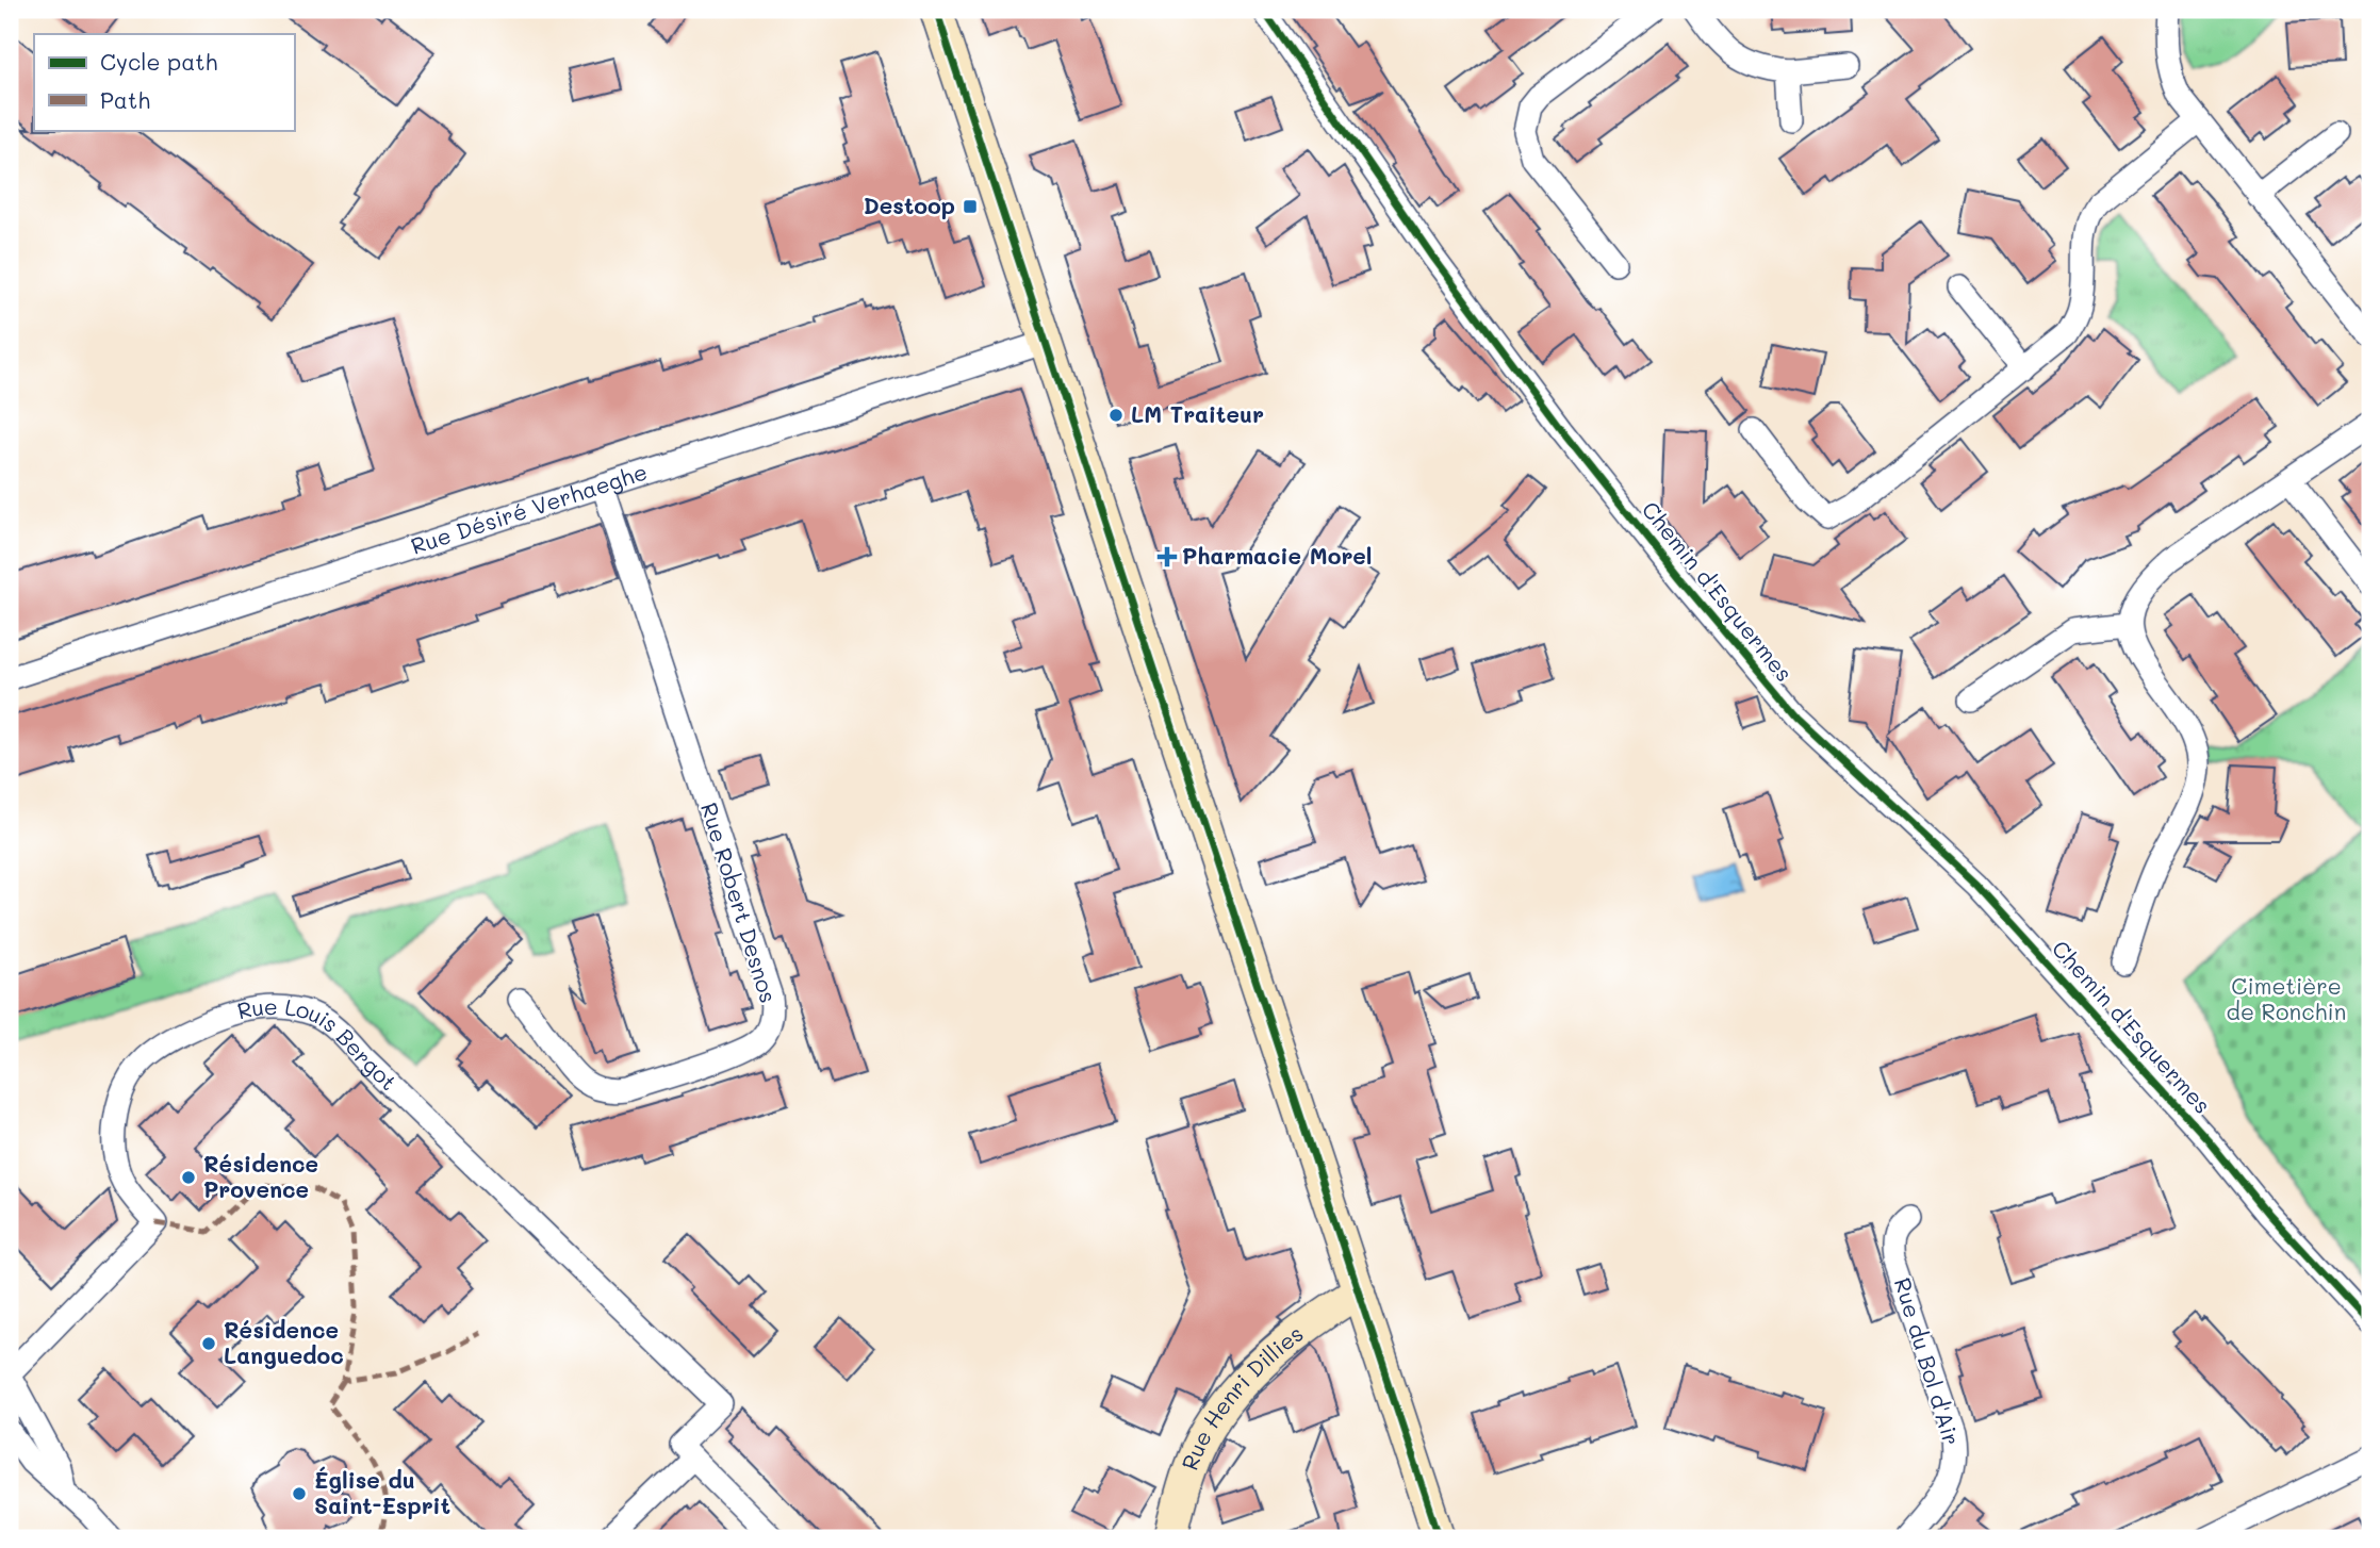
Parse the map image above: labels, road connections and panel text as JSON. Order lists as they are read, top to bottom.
{
  "streets": {
    "main road": ["Rue Henri Dillies"],
    "street": [
      "Rue Désiré Verhaeghe",
      "Chemin d'Esquermes",
      "Rue Robert Desnos",
      "Rue Louis Bergot",
      "Rue du Bol d'Air"
    ]
  },
  "crossings": [
    ["Rue Désiré Verhaeghe", "Rue Robert Desnos"]
  ],
  "parks": ["Cimetière de Ronchin"],
  "places": {
    "transit": ["Destoop"],
    "other": [
      "LM Traiteur",
      "Résidence Provence",
      "Résidence Languedoc",
      "Église du Saint-Esprit"
    ],
    "health": ["Pharmacie Morel"]
  },
  "legend": ["Cycle path", "Path"]
}
